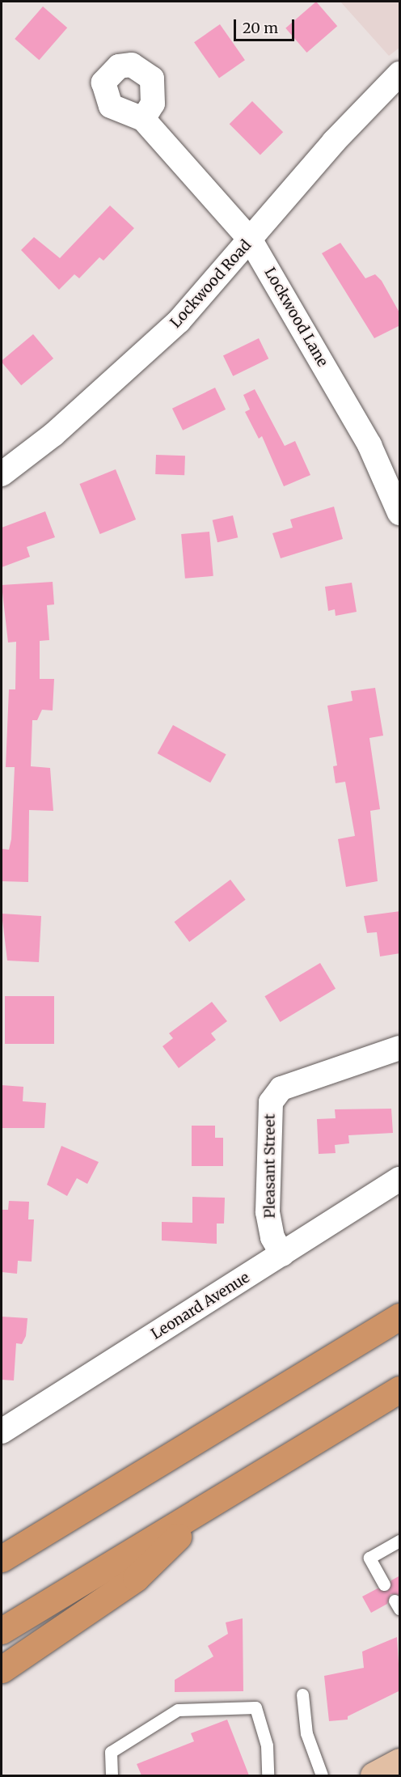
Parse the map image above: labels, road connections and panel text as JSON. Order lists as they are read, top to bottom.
{
  "streets": {
    "street": [
      "Lockwood Road",
      "Lockwood Lane",
      "Pleasant Street",
      "Leonard Avenue"
    ]
  },
  "crossings": [
    ["Lockwood Road", "Lockwood Lane"],
    ["Pleasant Street", "Leonard Avenue"]
  ],
  "scale_bar": "20 m"
}
